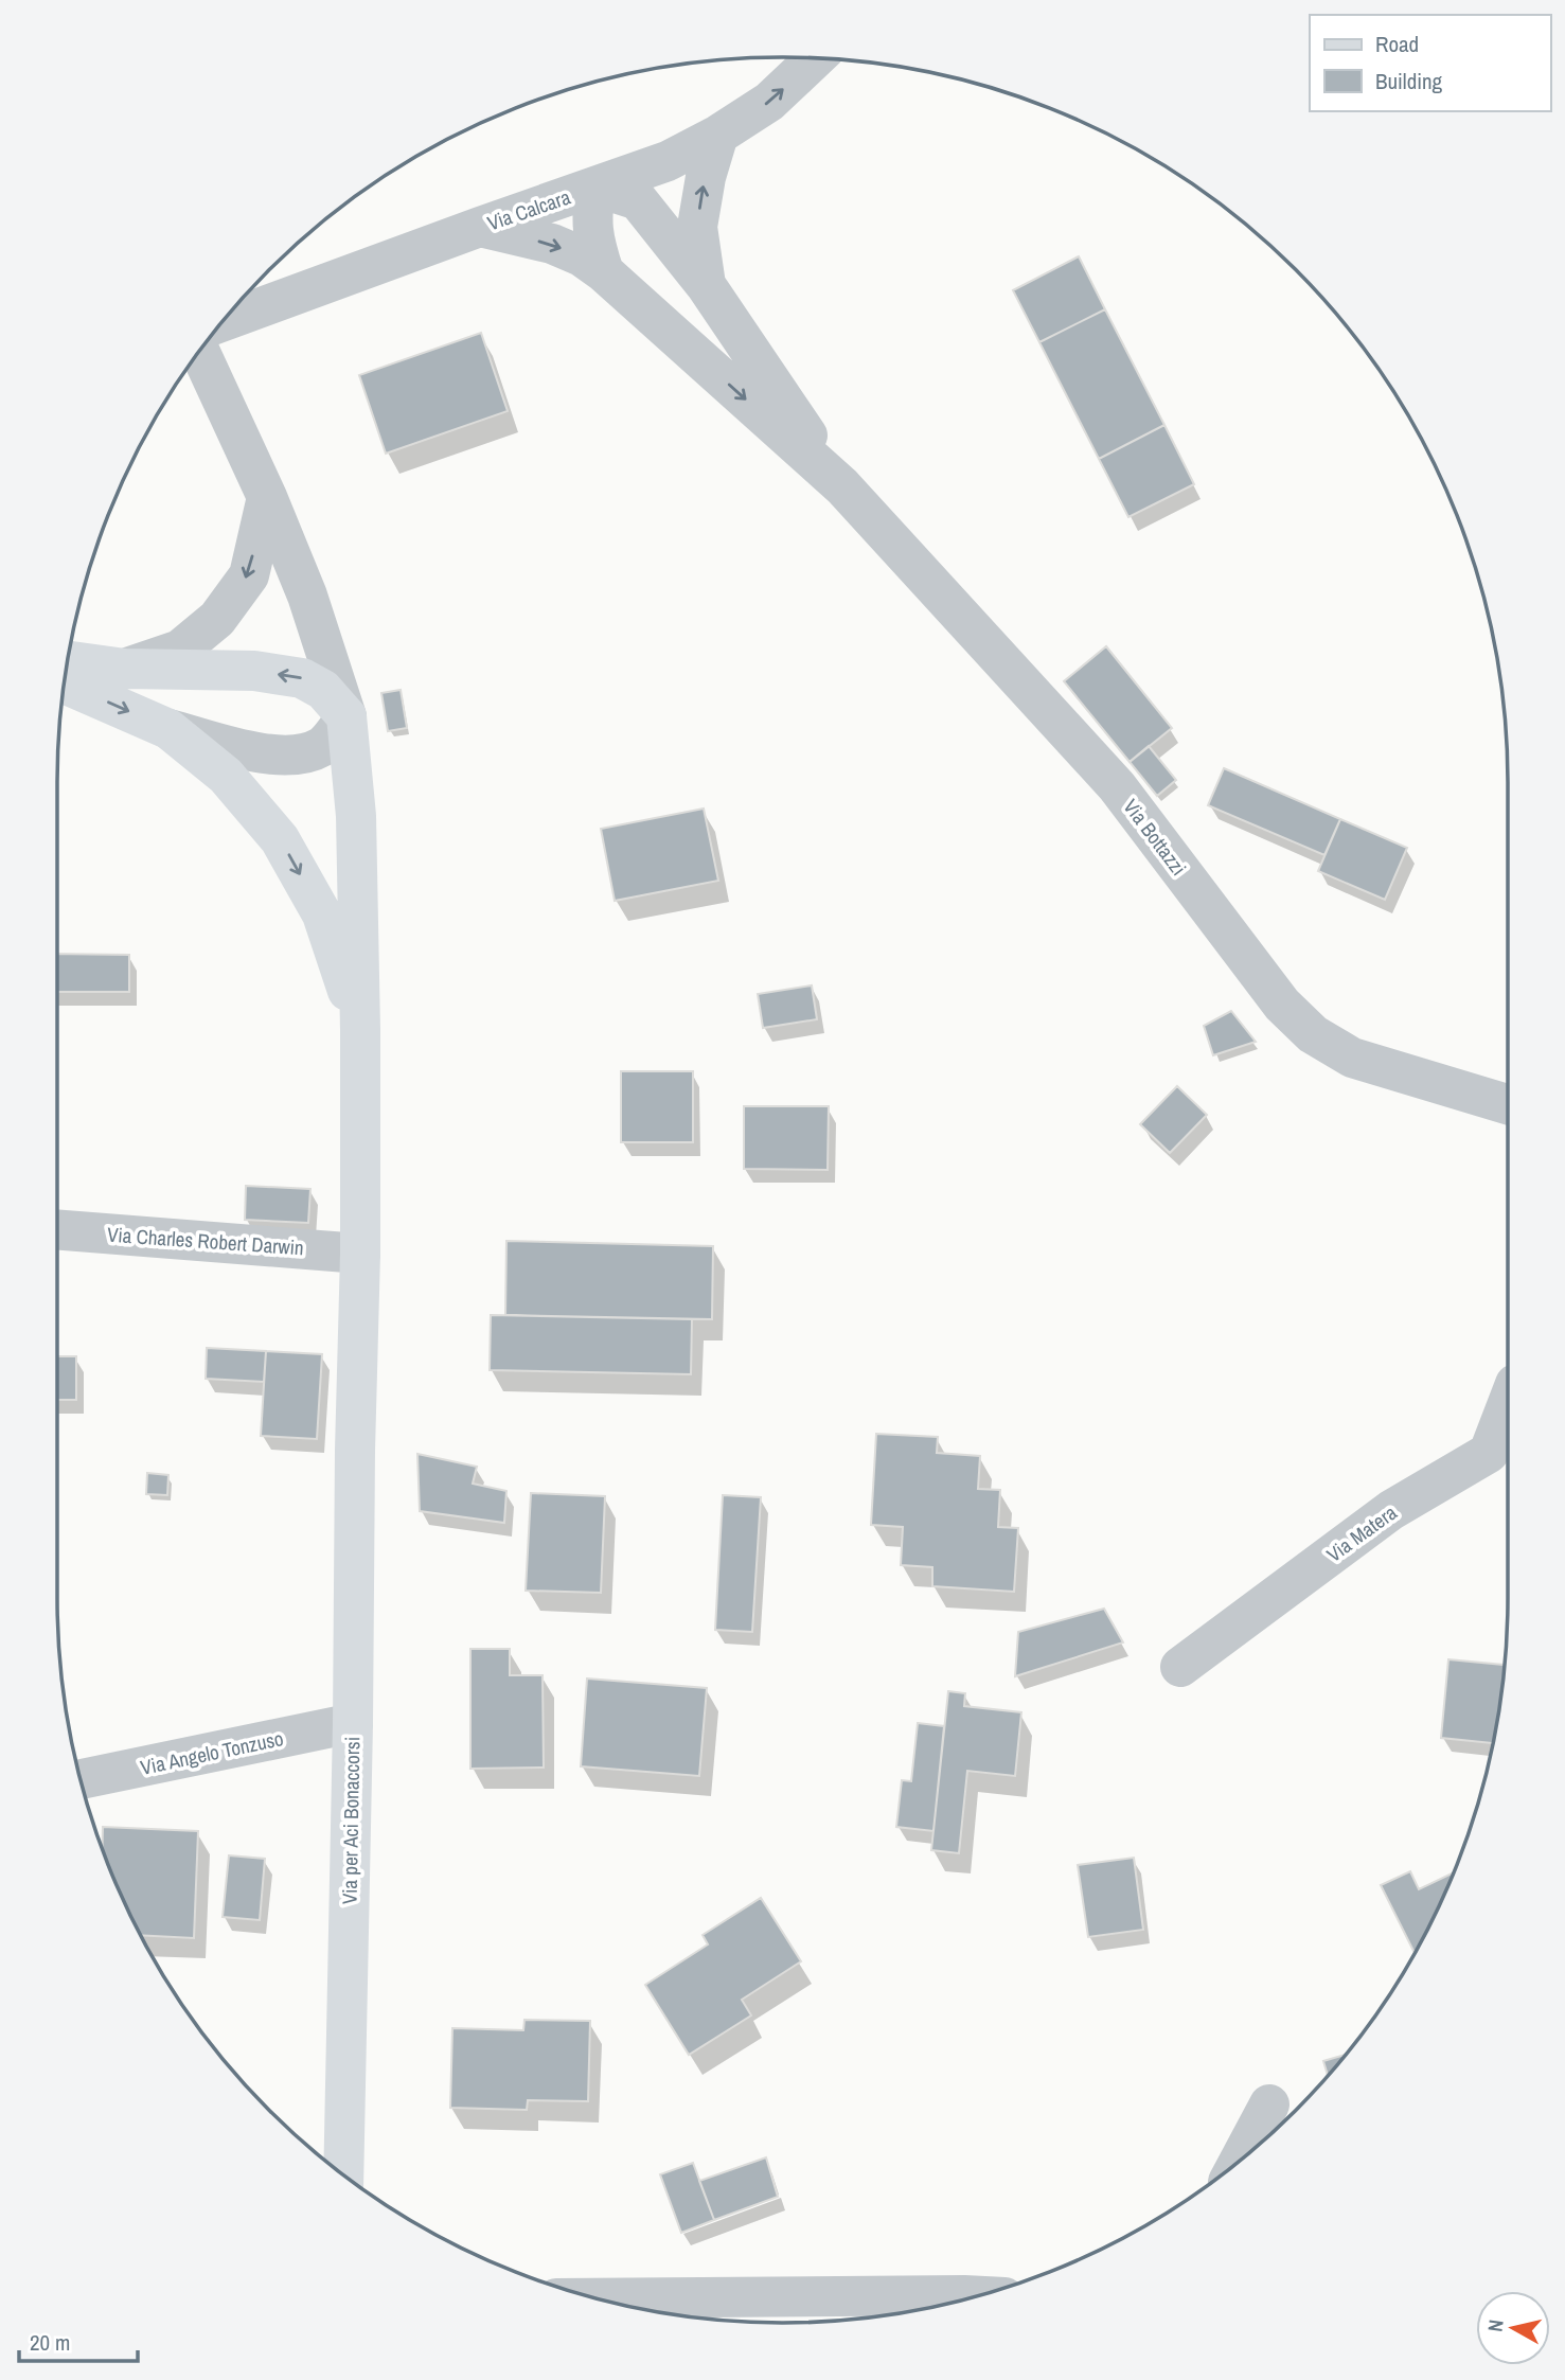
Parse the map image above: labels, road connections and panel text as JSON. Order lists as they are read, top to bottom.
{
  "streets": {
    "main road": ["Via per Aci Bonaccorsi"],
    "street": [
      "Via Calcara",
      "Via Bottazzi",
      "Via Charles Robert Darwin",
      "Via Matera",
      "Via Angelo Tonzuso"
    ]
  },
  "crossings": [
    ["Via Charles Robert Darwin", "Via per Aci Bonaccorsi"],
    ["Via Angelo Tonzuso", "Via per Aci Bonaccorsi"]
  ],
  "legend": ["Road", "Building"],
  "scale_bar": "20 m",
  "north": "left"
}
